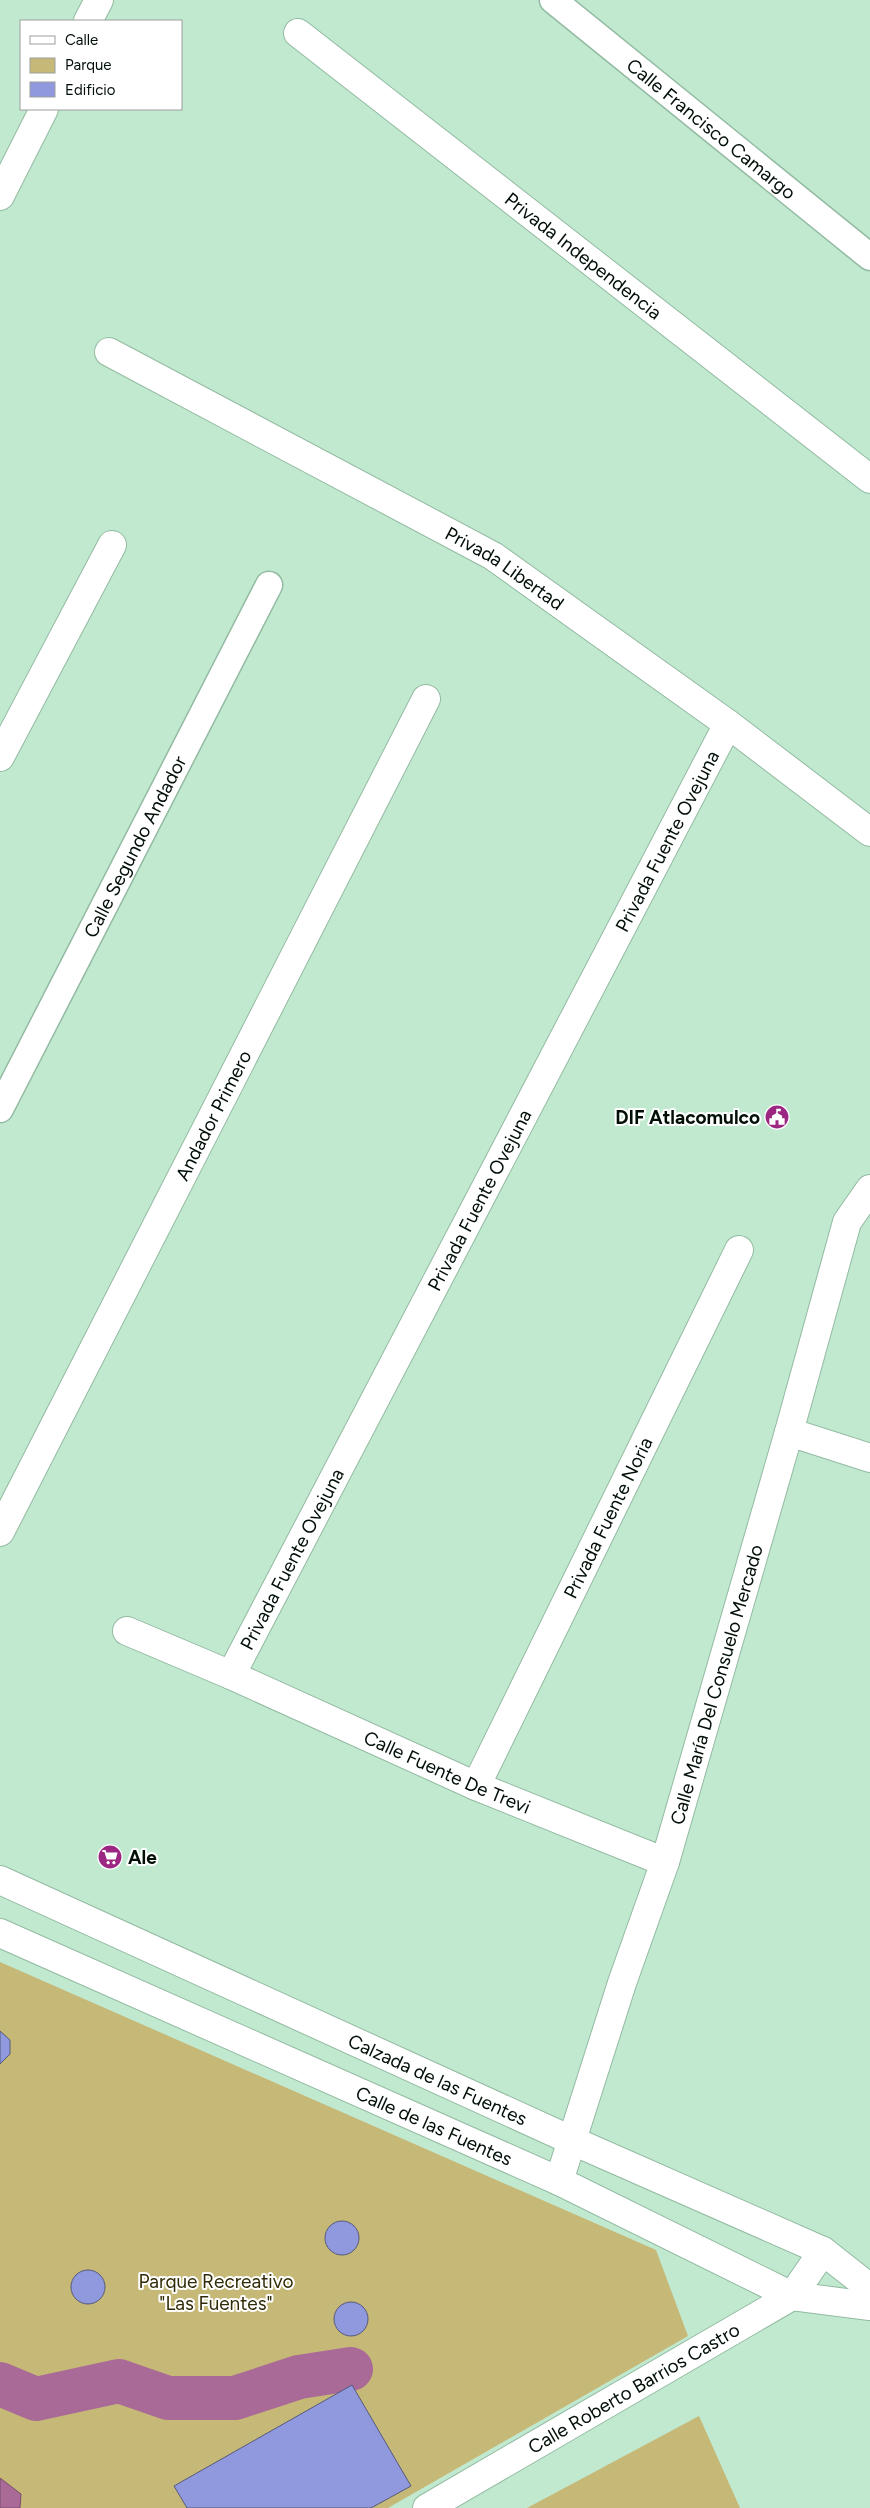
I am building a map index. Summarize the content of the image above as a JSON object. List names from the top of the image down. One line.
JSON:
{"streets":{"street":["Calle Francisco Camargo","Privada Independencia","Privada Libertad","Privada Fuente Ovejuna","Calle Segundo Andador","Andador Primero","Privada Fuente Noria","Calle María Del Consuelo Mercado","Calle Fuente De Trevi","Calzada de las Fuentes","Calle de las Fuentes","Calle Roberto Barrios Castro"]},"crossings":[["Privada Libertad","Privada Fuente Ovejuna"],["Privada Fuente Ovejuna","Calle Fuente De Trevi"],["Privada Fuente Noria","Calle Fuente De Trevi"],["Calle María Del Consuelo Mercado","Calle Fuente De Trevi"],["Calle María Del Consuelo Mercado","Calzada de las Fuentes"],["Calle María Del Consuelo Mercado","Calle de las Fuentes"],["Calzada de las Fuentes","Calle Roberto Barrios Castro"],["Calle de las Fuentes","Calle Roberto Barrios Castro"]],"parks":["Parque Recreativo \"Las Fuentes\""],"places":{"public building":["DIF Atlacomulco"],"supermarket":["Ale"]},"legend":["Calle","Parque","Edificio"]}
